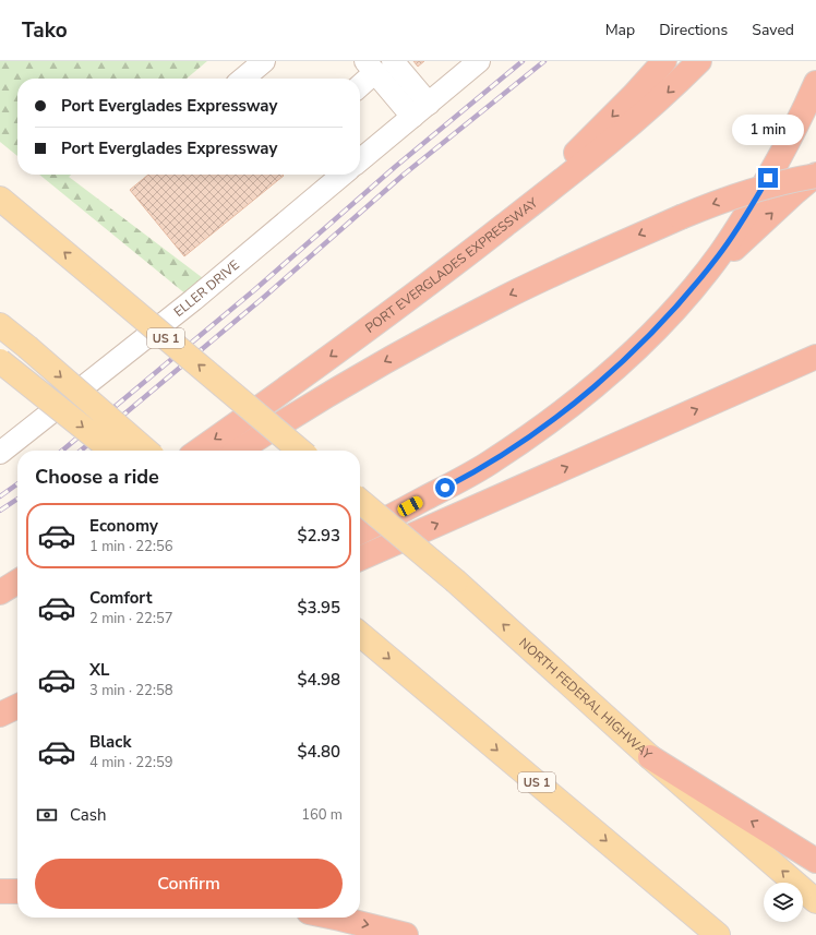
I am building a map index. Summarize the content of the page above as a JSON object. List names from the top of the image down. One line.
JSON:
{"streets":{"highway":["PORT EVERGLADES EXPRESSWAY"],"main road":["US 1","NORTH FEDERAL HIGHWAY"],"street":["ELLER DRIVE"]},"page":{"header":"Tako","nav":["Map","Directions","Saved"],"banner":["Port Everglades Expressway","Port Everglades Expressway"],"bubble":"1 min","heading":"Choose a ride","list":[{"name":"Economy","note":"1 min · 22:56","value":"$2.93"},{"name":"Comfort","note":"2 min · 22:57","value":"$3.95"},{"name":"XL","note":"3 min · 22:58","value":"$4.98"},{"name":"Black","note":"4 min · 22:59","value":"$4.80"}],"pay":["Cash","160 m"],"buttons":"Confirm"}}
